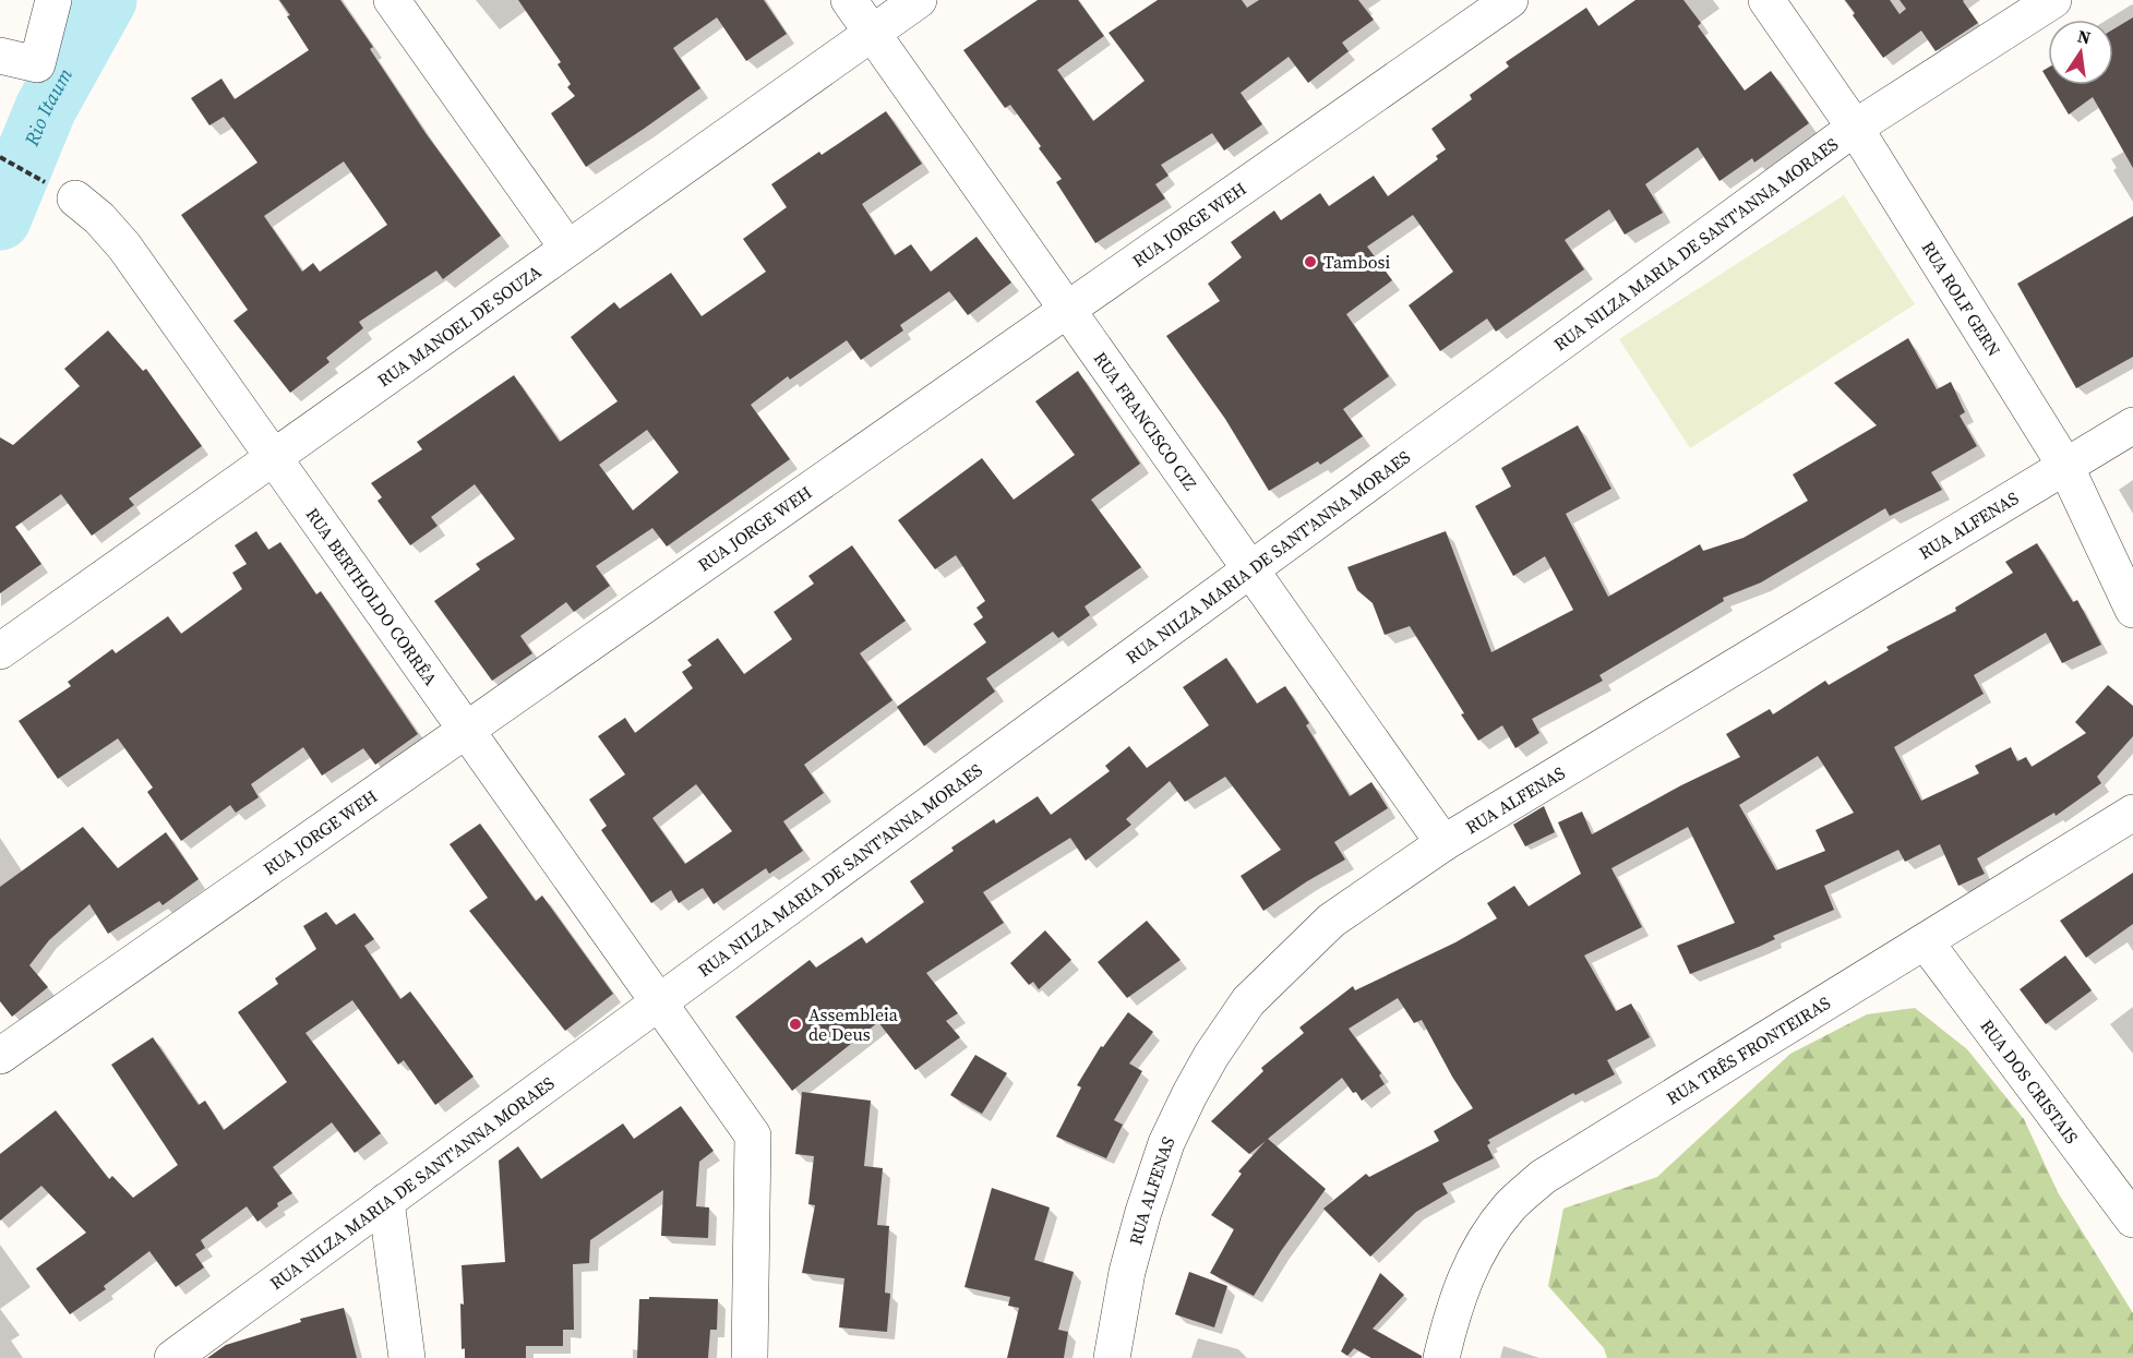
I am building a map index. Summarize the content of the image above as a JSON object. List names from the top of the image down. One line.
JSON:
{"streets":{"street":["RUA JORGE WEH","RUA NILZA MARIA DE SANT'ANNA MORAES","RUA ROLF GERN","RUA MANOEL DE SOUZA","RUA FRANCISCO CIZ","RUA ALFENAS","RUA BERTHOLDO CORRÊA","RUA TRÊS FRONTEIRAS","RUA DOS CRISTAIS"]},"crossings":[["RUA JORGE WEH","RUA FRANCISCO CIZ"],["RUA JORGE WEH","RUA BERTHOLDO CORRÊA"],["RUA NILZA MARIA DE SANT'ANNA MORAES","RUA ROLF GERN"],["RUA NILZA MARIA DE SANT'ANNA MORAES","RUA FRANCISCO CIZ"],["RUA NILZA MARIA DE SANT'ANNA MORAES","RUA BERTHOLDO CORRÊA"],["RUA ROLF GERN","RUA ALFENAS"],["RUA MANOEL DE SOUZA","RUA FRANCISCO CIZ"],["RUA MANOEL DE SOUZA","RUA BERTHOLDO CORRÊA"],["RUA FRANCISCO CIZ","RUA ALFENAS"],["RUA TRÊS FRONTEIRAS","RUA DOS CRISTAIS"]],"water":["Rio Itaum"],"places":["Tambosi","Assembleia de Deus"],"north":"top"}
